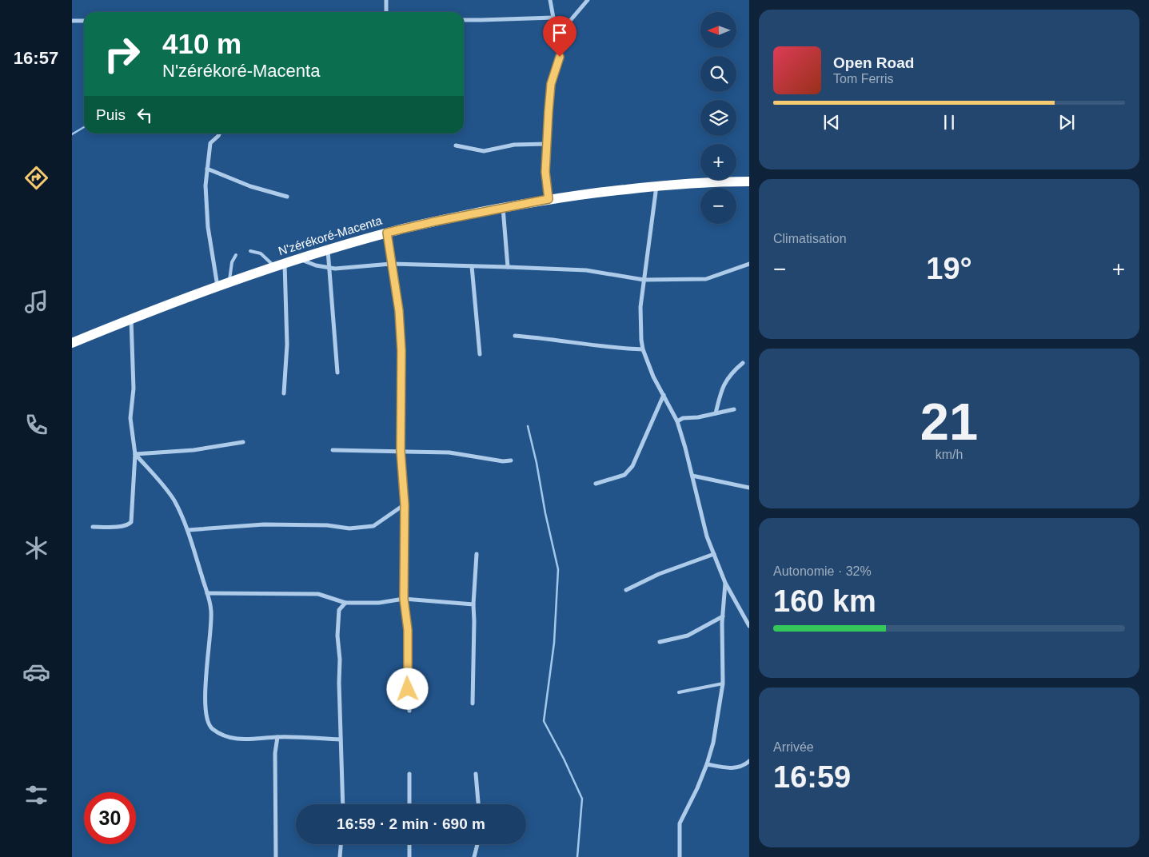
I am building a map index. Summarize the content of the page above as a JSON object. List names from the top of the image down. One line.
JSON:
{"streets":{"highway":["N'zérékoré-Macenta"]},"north":"left","page":{"tabs":"16:57","map_buttons":["+","−"],"turn":["410 m","N'zérékoré-Macenta"],"song":["Open Road","Tom Ferris"],"then":"Puis","tile":["Climatisation",["21","km/h"],["Autonomie · 32%","160 km"],["Arrivée","16:59"]],"heat":["−","19°","+"],"limit":"30","trip":"16:59 · 2 min · 690 m"}}
